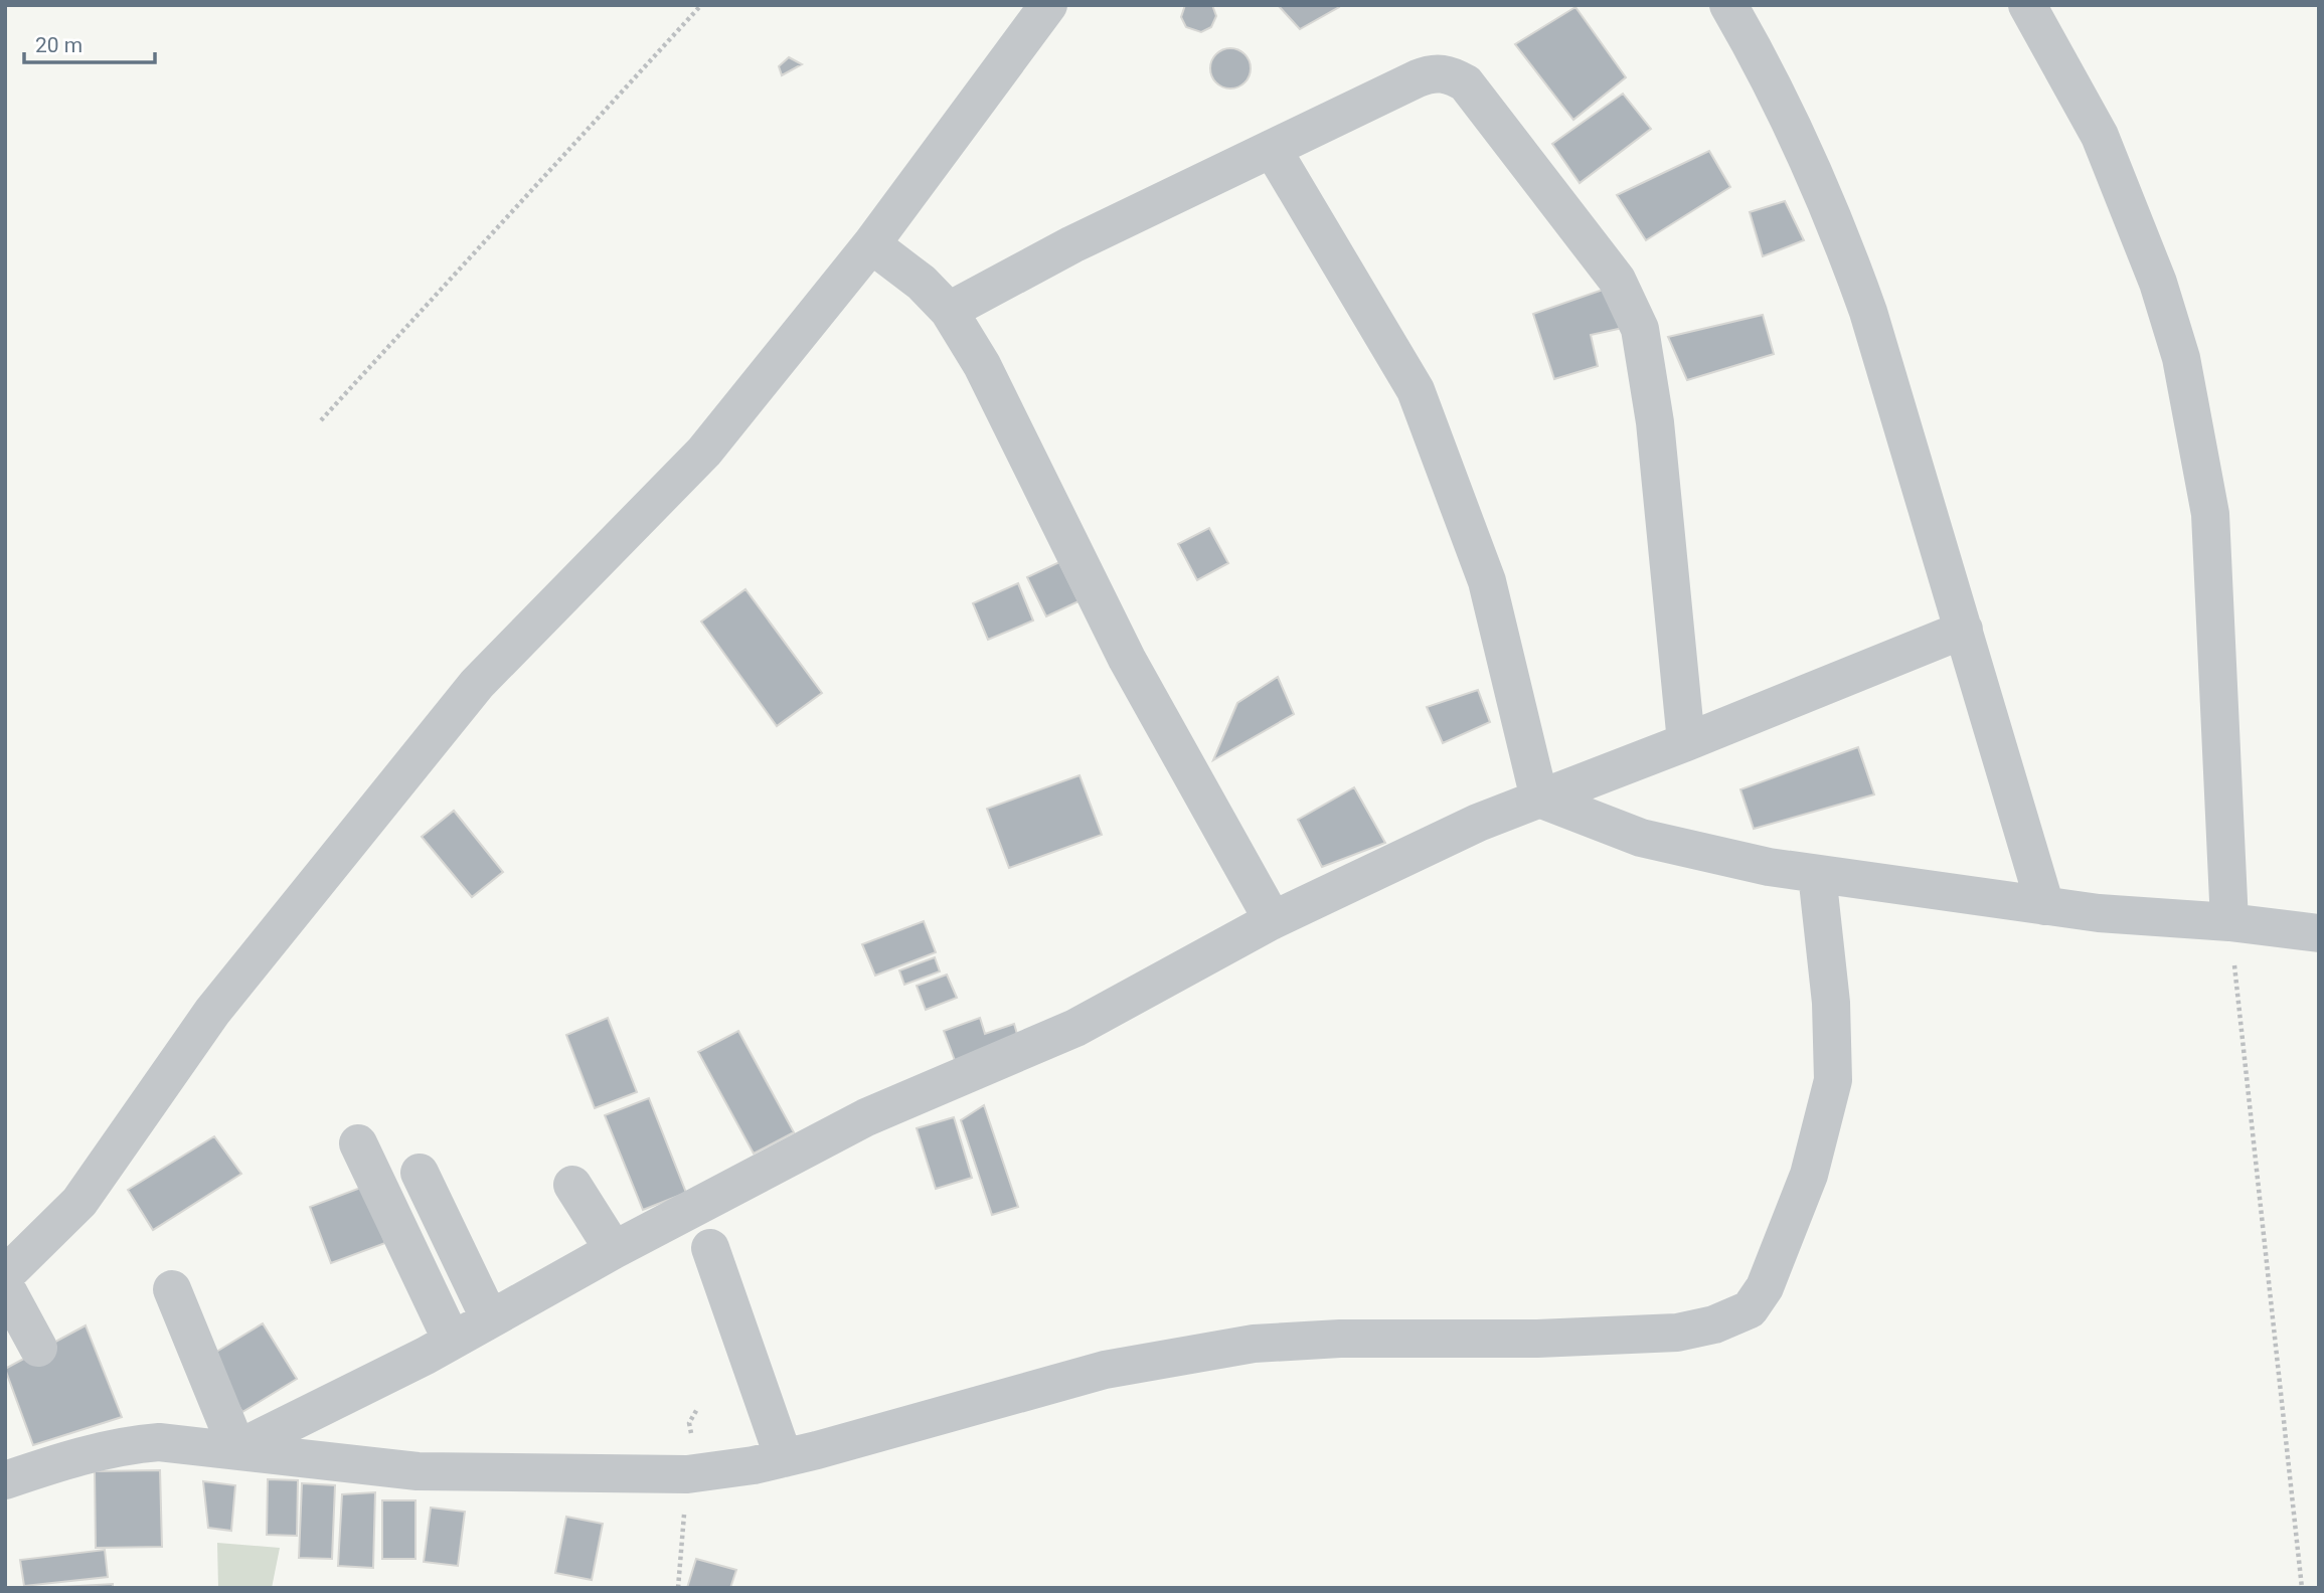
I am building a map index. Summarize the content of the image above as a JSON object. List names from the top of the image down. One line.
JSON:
{"scale_bar":"20 m"}
